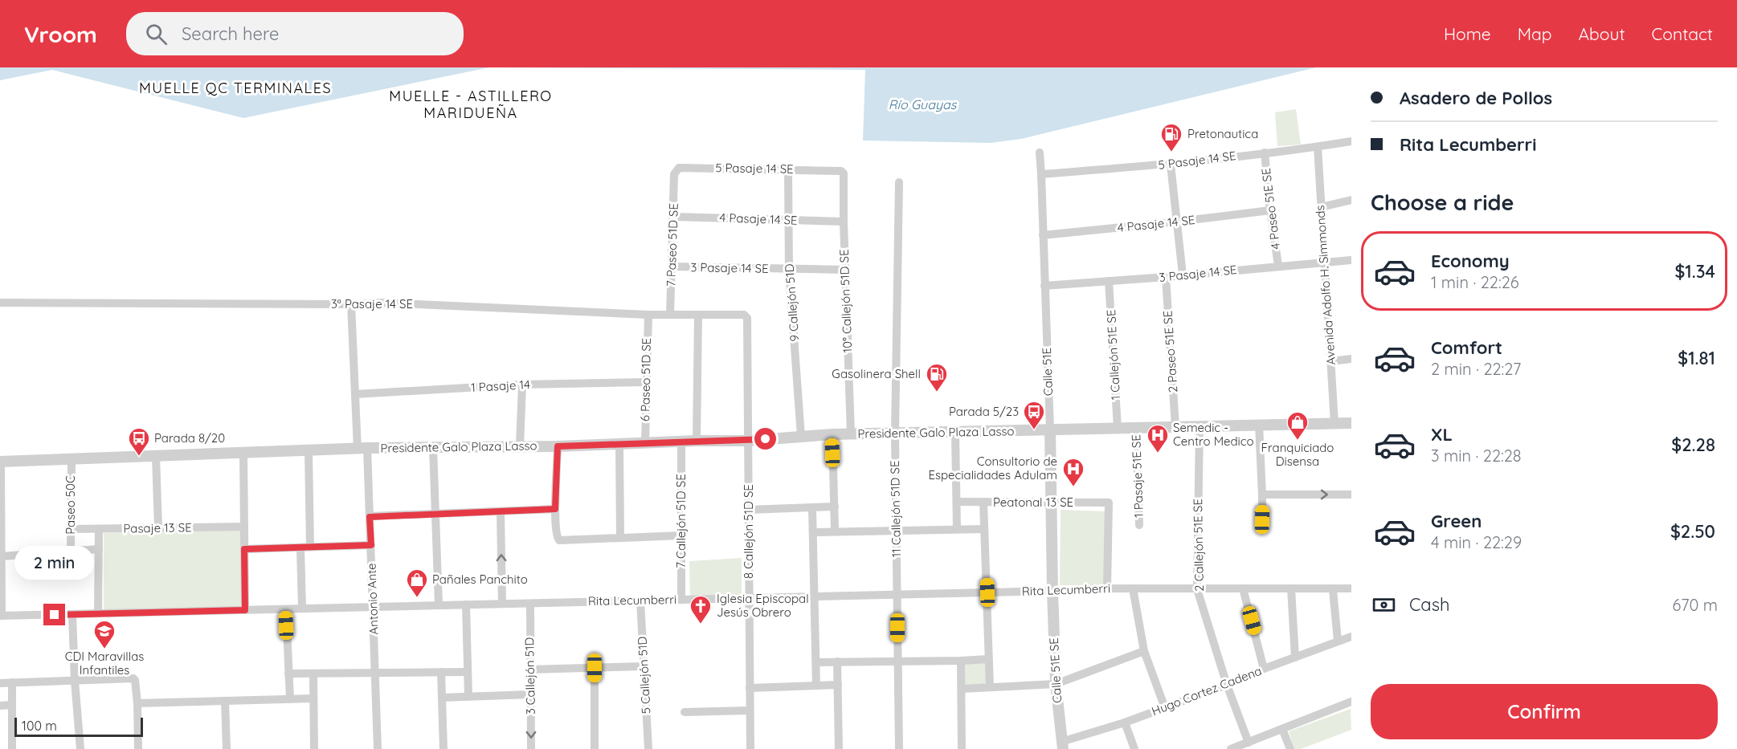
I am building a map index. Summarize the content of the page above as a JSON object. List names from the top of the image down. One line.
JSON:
{"streets":{"street":["5 Pasaje 14 SE","4 Paseo 51E SE","4 Pasaje 14 SE","7 Paseo 51D SE","3 Pasaje 14 SE","Avenida Adolfo H. Simmonds","10° Callejón 51D SE","9 Callejón 51D","3° Pasaje 14 SE","2 Paseo 51E SE","1 Callejón 51E SE","Calle 51E","6 Paseo 51D SE","1 Pasaje 14","Presidente Galo Plaza Lasso","1 Pasaje 51E SE","Peatonal 13 SE","Paseo 50C","11 Callejón 51D SE","7 Callejón 51D SE","Pasaje 13 SE","8 Callejón 51D SE","2 Callejón 51E SE","Rita Lecumberri","Antonio Ante","Calle 51E SE","5 Callejón 51D","3 Callejón 51D","Hugo Cortez Cadena"]},"crossings":[["5 Pasaje 14 SE","4 Paseo 51E SE"],["5 Pasaje 14 SE","7 Paseo 51D SE"],["5 Pasaje 14 SE","Avenida Adolfo H. Simmonds"],["5 Pasaje 14 SE","10° Callejón 51D SE"],["5 Pasaje 14 SE","9 Callejón 51D"],["5 Pasaje 14 SE","Calle 51E"],["4 Paseo 51E SE","4 Pasaje 14 SE"],["4 Paseo 51E SE","3 Pasaje 14 SE"],["4 Pasaje 14 SE","7 Paseo 51D SE"],["4 Pasaje 14 SE","10° Callejón 51D SE"],["4 Pasaje 14 SE","9 Callejón 51D"],["4 Pasaje 14 SE","Calle 51E"],["7 Paseo 51D SE","3 Pasaje 14 SE"],["7 Paseo 51D SE","3° Pasaje 14 SE"],["3 Pasaje 14 SE","Avenida Adolfo H. Simmonds"],["3 Pasaje 14 SE","10° Callejón 51D SE"],["3 Pasaje 14 SE","9 Callejón 51D"],["3 Pasaje 14 SE","2 Paseo 51E SE"],["3 Pasaje 14 SE","1 Callejón 51E SE"],["3 Pasaje 14 SE","Calle 51E"],["Avenida Adolfo H. Simmonds","Presidente Galo Plaza Lasso"],["10° Callejón 51D SE","Presidente Galo Plaza Lasso"],["9 Callejón 51D","Presidente Galo Plaza Lasso"],["3° Pasaje 14 SE","6 Paseo 51D SE"],["3° Pasaje 14 SE","8 Callejón 51D SE"],["3° Pasaje 14 SE","Antonio Ante"],["2 Paseo 51E SE","Presidente Galo Plaza Lasso"],["1 Callejón 51E SE","Presidente Galo Plaza Lasso"],["Calle 51E","Presidente Galo Plaza Lasso"],["Calle 51E","Peatonal 13 SE"],["Calle 51E","Rita Lecumberri"],["Calle 51E","Calle 51E SE"],["6 Paseo 51D SE","1 Pasaje 14"],["6 Paseo 51D SE","Presidente Galo Plaza Lasso"],["1 Pasaje 14","Antonio Ante"],["Presidente Galo Plaza Lasso","1 Pasaje 51E SE"],["Presidente Galo Plaza Lasso","Paseo 50C"],["Presidente Galo Plaza Lasso","11 Callejón 51D SE"],["Presidente Galo Plaza Lasso","7 Callejón 51D SE"],["Presidente Galo Plaza Lasso","8 Callejón 51D SE"],["Presidente Galo Plaza Lasso","2 Callejón 51E SE"],["Presidente Galo Plaza Lasso","Antonio Ante"],["Peatonal 13 SE","Rita Lecumberri"],["Paseo 50C","Pasaje 13 SE"],["11 Callejón 51D SE","Rita Lecumberri"],["7 Callejón 51D SE","Rita Lecumberri"],["8 Callejón 51D SE","Rita Lecumberri"],["2 Callejón 51E SE","Rita Lecumberri"],["2 Callejón 51E SE","Hugo Cortez Cadena"],["Rita Lecumberri","Antonio Ante"],["Rita Lecumberri","Calle 51E SE"],["Rita Lecumberri","5 Callejón 51D"],["Rita Lecumberri","3 Callejón 51D"],["Calle 51E SE","Hugo Cortez Cadena"]],"districts":["MUELLE QC TERMINALES","MUELLE - ASTILLERO MARIDUEÑA"],"water":["Río Guayas"],"places":{"fuel station":["Pretonautica","Gasolinera Shell"],"bus stop":["Parada 5/23","Parada 8/20"],"shop":["Franquiciado Disensa","Pañales Panchito"],"hospital":["Semedic - Centro Medico","Consultorio de Especialidades Adulam"],"church":["Iglesia Episcopal Jesús Obrero"],"school or university":["CDI Maravillas Infantiles"]},"scale_bar":"100 m","page":{"header":"Vroom","search":"Search here","nav":["Home","Map","About","Contact"],"banner":["Asadero de Pollos","Rita Lecumberri"],"heading":"Choose a ride","list":[{"name":"Economy","note":"1 min · 22:26","value":"$1.34"},{"name":"Comfort","note":"2 min · 22:27","value":"$1.81"},{"name":"XL","note":"3 min · 22:28","value":"$2.28"},{"name":"Green","note":"4 min · 22:29","value":"$2.50"}],"bubble":"2 min","pay":["Cash","670 m"],"buttons":"Confirm","scale":"100 m"}}
